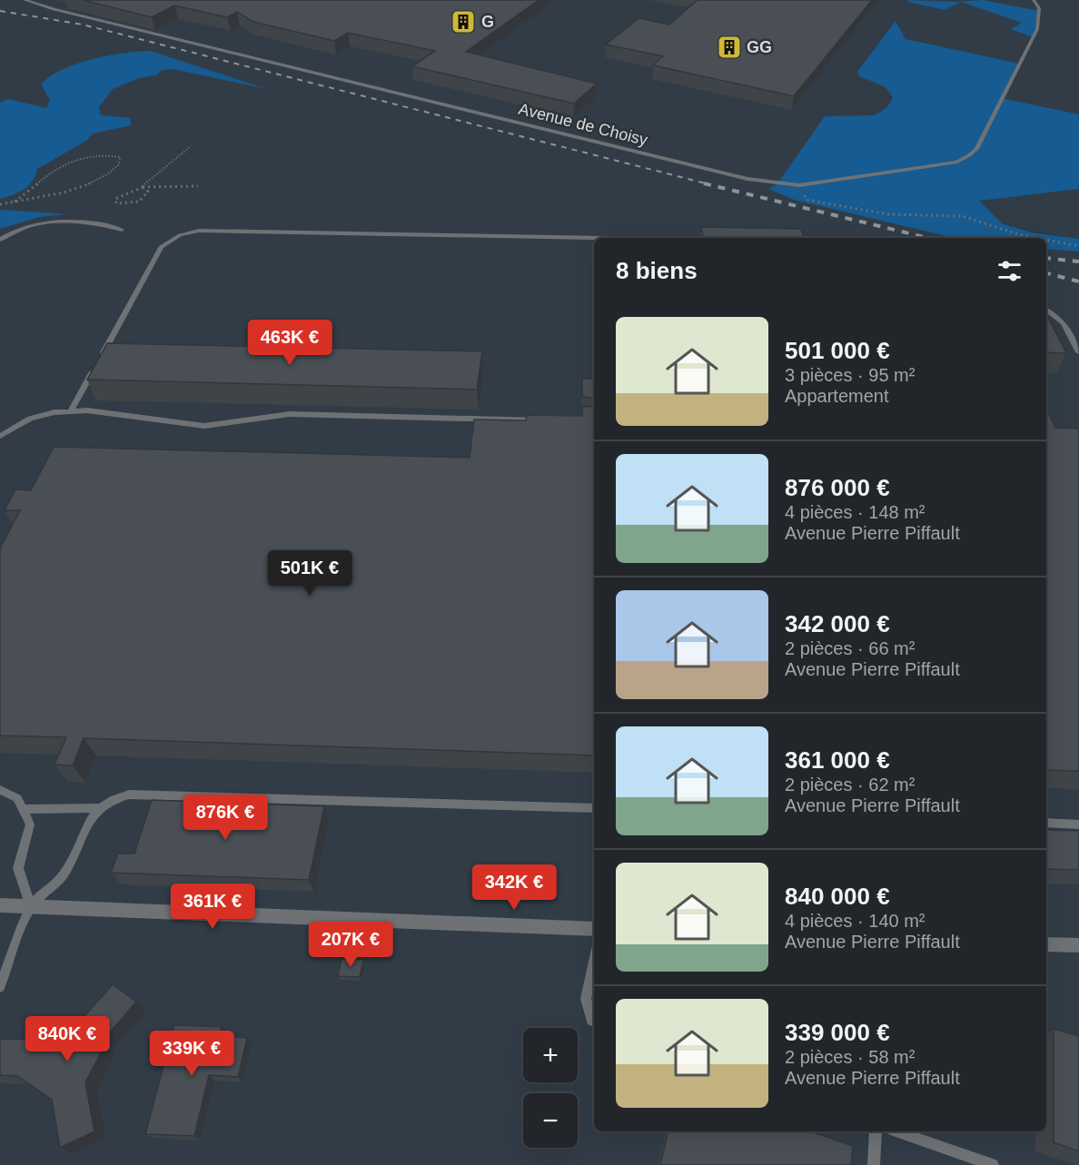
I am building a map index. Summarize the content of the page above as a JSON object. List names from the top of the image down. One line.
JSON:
{"streets":{"lane":["Avenue de Choisy"]},"places":{"building":["G","GG"]},"page":{"heading":"8 biens","list":[{"name":"501 000 €","note":"3 pièces · 95 m² · Appartement"},{"name":"876 000 €","note":"4 pièces · 148 m² · Avenue Pierre Piffault"},{"name":"342 000 €","note":"2 pièces · 66 m² · Avenue Pierre Piffault"},{"name":"361 000 €","note":"2 pièces · 62 m² · Avenue Pierre Piffault"},{"name":"840 000 €","note":"4 pièces · 140 m² · Avenue Pierre Piffault"},{"name":"339 000 €","note":"2 pièces · 58 m² · Avenue Pierre Piffault"}],"price":["463K €","501K €","876K €","342K €","361K €","207K €","840K €","339K €"],"map_buttons":["+","−"]}}
